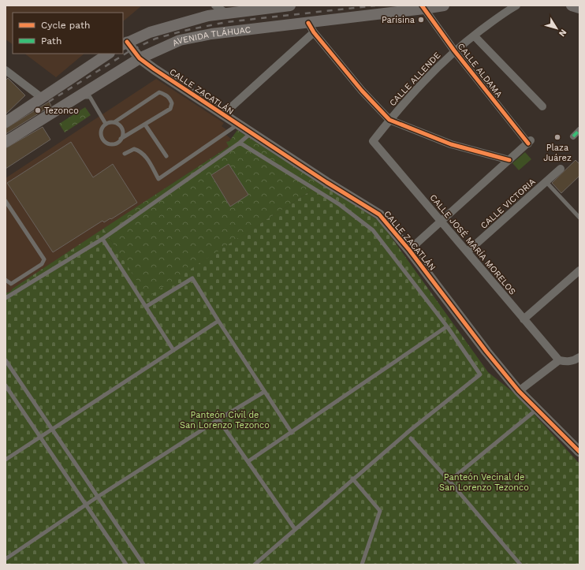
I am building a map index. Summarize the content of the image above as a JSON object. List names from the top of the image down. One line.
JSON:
{"streets":{"main road":["AVENIDA TLÁHUAC"],"street":["CALLE ALDAMA","CALLE ALLENDE","CALLE ZACATLÁN","CALLE VICTORIA","CALLE JOSÉ MARÍA MORELOS"]},"crossings":[["AVENIDA TLÁHUAC","CALLE ALDAMA"],["AVENIDA TLÁHUAC","CALLE ZACATLÁN"],["CALLE ALDAMA","CALLE ALLENDE"],["CALLE ALLENDE","CALLE JOSÉ MARÍA MORELOS"],["CALLE VICTORIA","CALLE JOSÉ MARÍA MORELOS"]],"parks":["Panteón Civil de San Lorenzo Tezonco","Panteón Vecinal de San Lorenzo Tezonco"],"places":["Parisina","Tezonco","Plaza Juárez"],"legend":["Cycle path","Path"],"north":"bottom right"}
